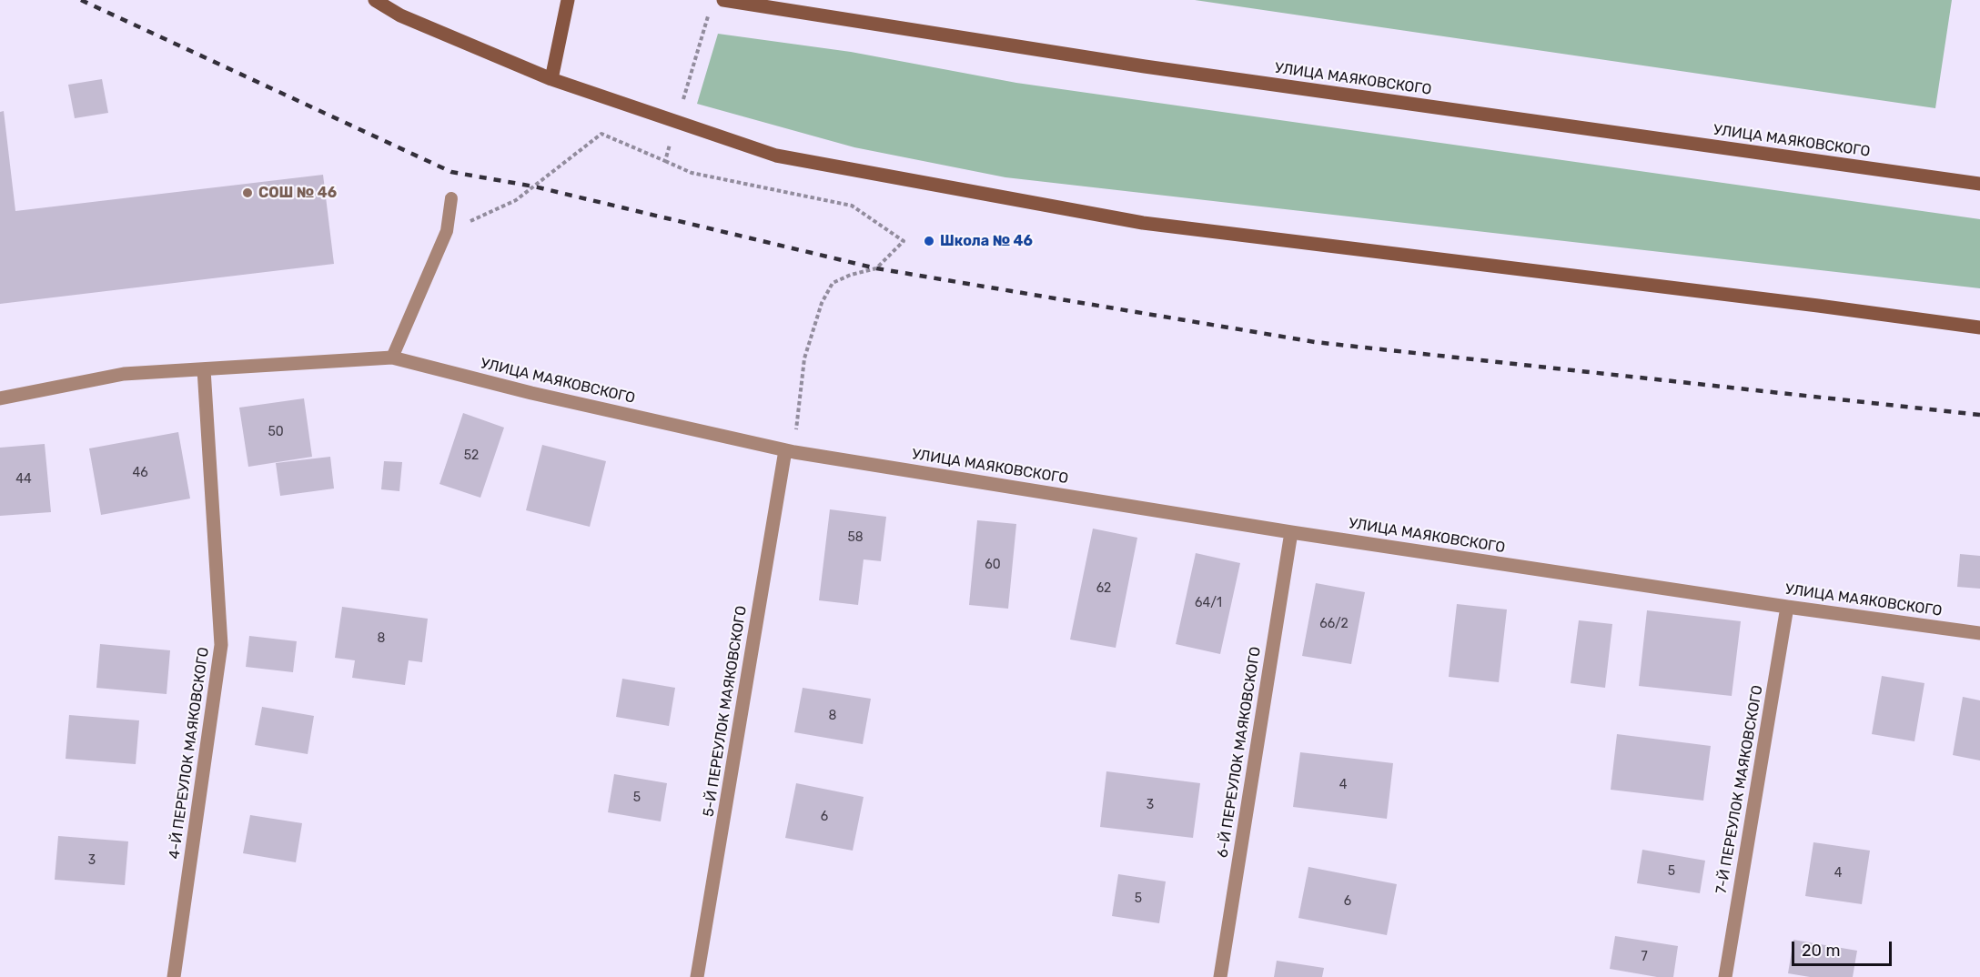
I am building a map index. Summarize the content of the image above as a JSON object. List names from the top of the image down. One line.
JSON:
{"streets":{"main road":["УЛИЦА МАЯКОВСКОГО"],"street":["5-Й ПЕРЕУЛОК МАЯКОВСКОГО","6-Й ПЕРЕУЛОК МАЯКОВСКОГО","4-Й ПЕРЕУЛОК МАЯКОВСКОГО","7-Й ПЕРЕУЛОК МАЯКОВСКОГО"]},"crossings":[["УЛИЦА МАЯКОВСКОГО","5-Й ПЕРЕУЛОК МАЯКОВСКОГО"],["УЛИЦА МАЯКОВСКОГО","6-Й ПЕРЕУЛОК МАЯКОВСКОГО"],["УЛИЦА МАЯКОВСКОГО","4-Й ПЕРЕУЛОК МАЯКОВСКОГО"],["УЛИЦА МАЯКОВСКОГО","7-Й ПЕРЕУЛОК МАЯКОВСКОГО"]],"places":["СОШ № 46","Школа № 46"],"house_numbers":["50","52","46","44","58","60","62","64/1","66/2","8","8","4","5","3","6","3","5","4","5","6","7"],"scale_bar":"20 m"}
